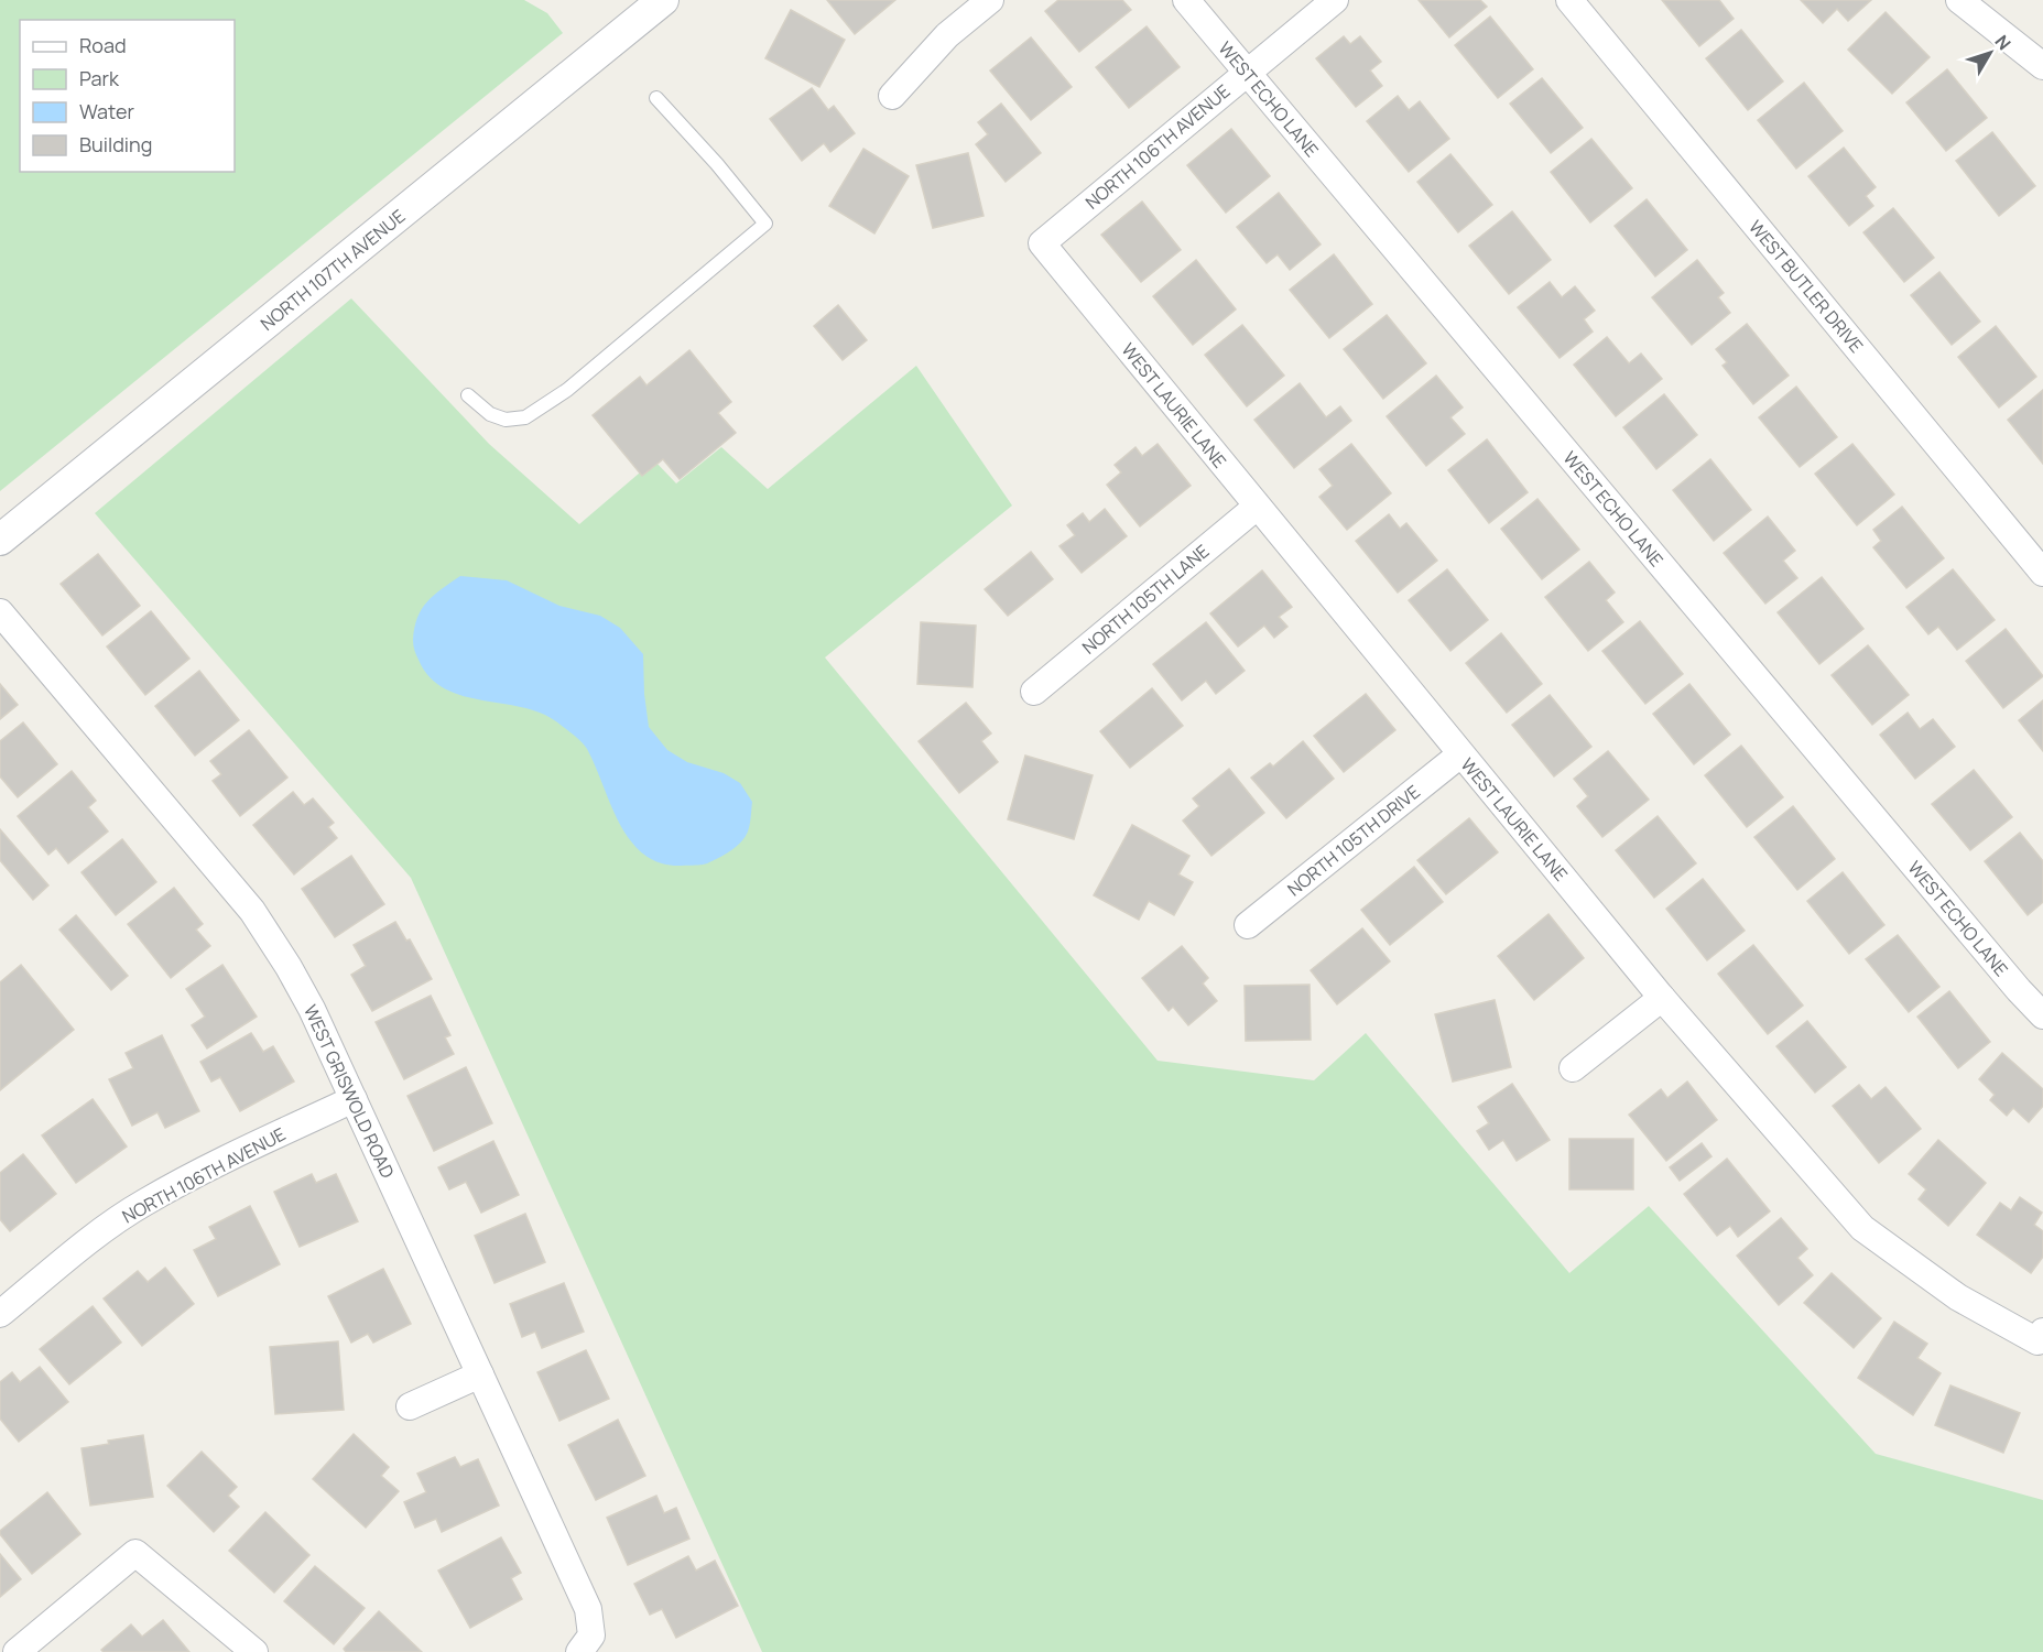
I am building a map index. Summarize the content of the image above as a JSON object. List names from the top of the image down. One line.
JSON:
{"streets":{"street":["WEST ECHO LANE","NORTH 106TH AVENUE","NORTH 107TH AVENUE","WEST BUTLER DRIVE","WEST LAURIE LANE","NORTH 105TH LANE","NORTH 105TH DRIVE","WEST GRISWOLD ROAD"]},"crossings":[["WEST ECHO LANE","NORTH 106TH AVENUE"],["NORTH 106TH AVENUE","WEST LAURIE LANE"],["NORTH 106TH AVENUE","WEST GRISWOLD ROAD"],["WEST LAURIE LANE","NORTH 105TH LANE"],["WEST LAURIE LANE","NORTH 105TH DRIVE"]],"legend":["Road","Park","Water","Building"],"north":"top right"}
